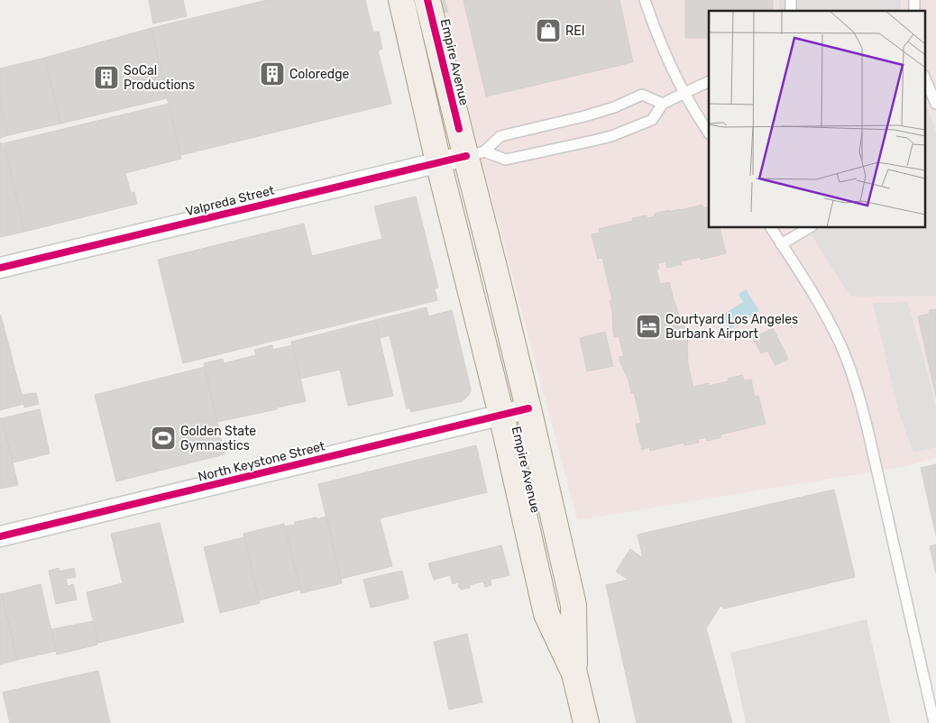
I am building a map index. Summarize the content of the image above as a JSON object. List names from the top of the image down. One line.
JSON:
{"streets":{"main road":["Empire Avenue"],"street":["Valpreda Street","North Keystone Street"]},"crossings":[["Empire Avenue","Valpreda Street"],["Empire Avenue","North Keystone Street"]],"places":{"shop":["REI"],"building":["Coloredge","SoCal Productions"],"hotel":["Courtyard Los Angeles Burbank Airport"],"sports":["Golden State Gymnastics"]}}
